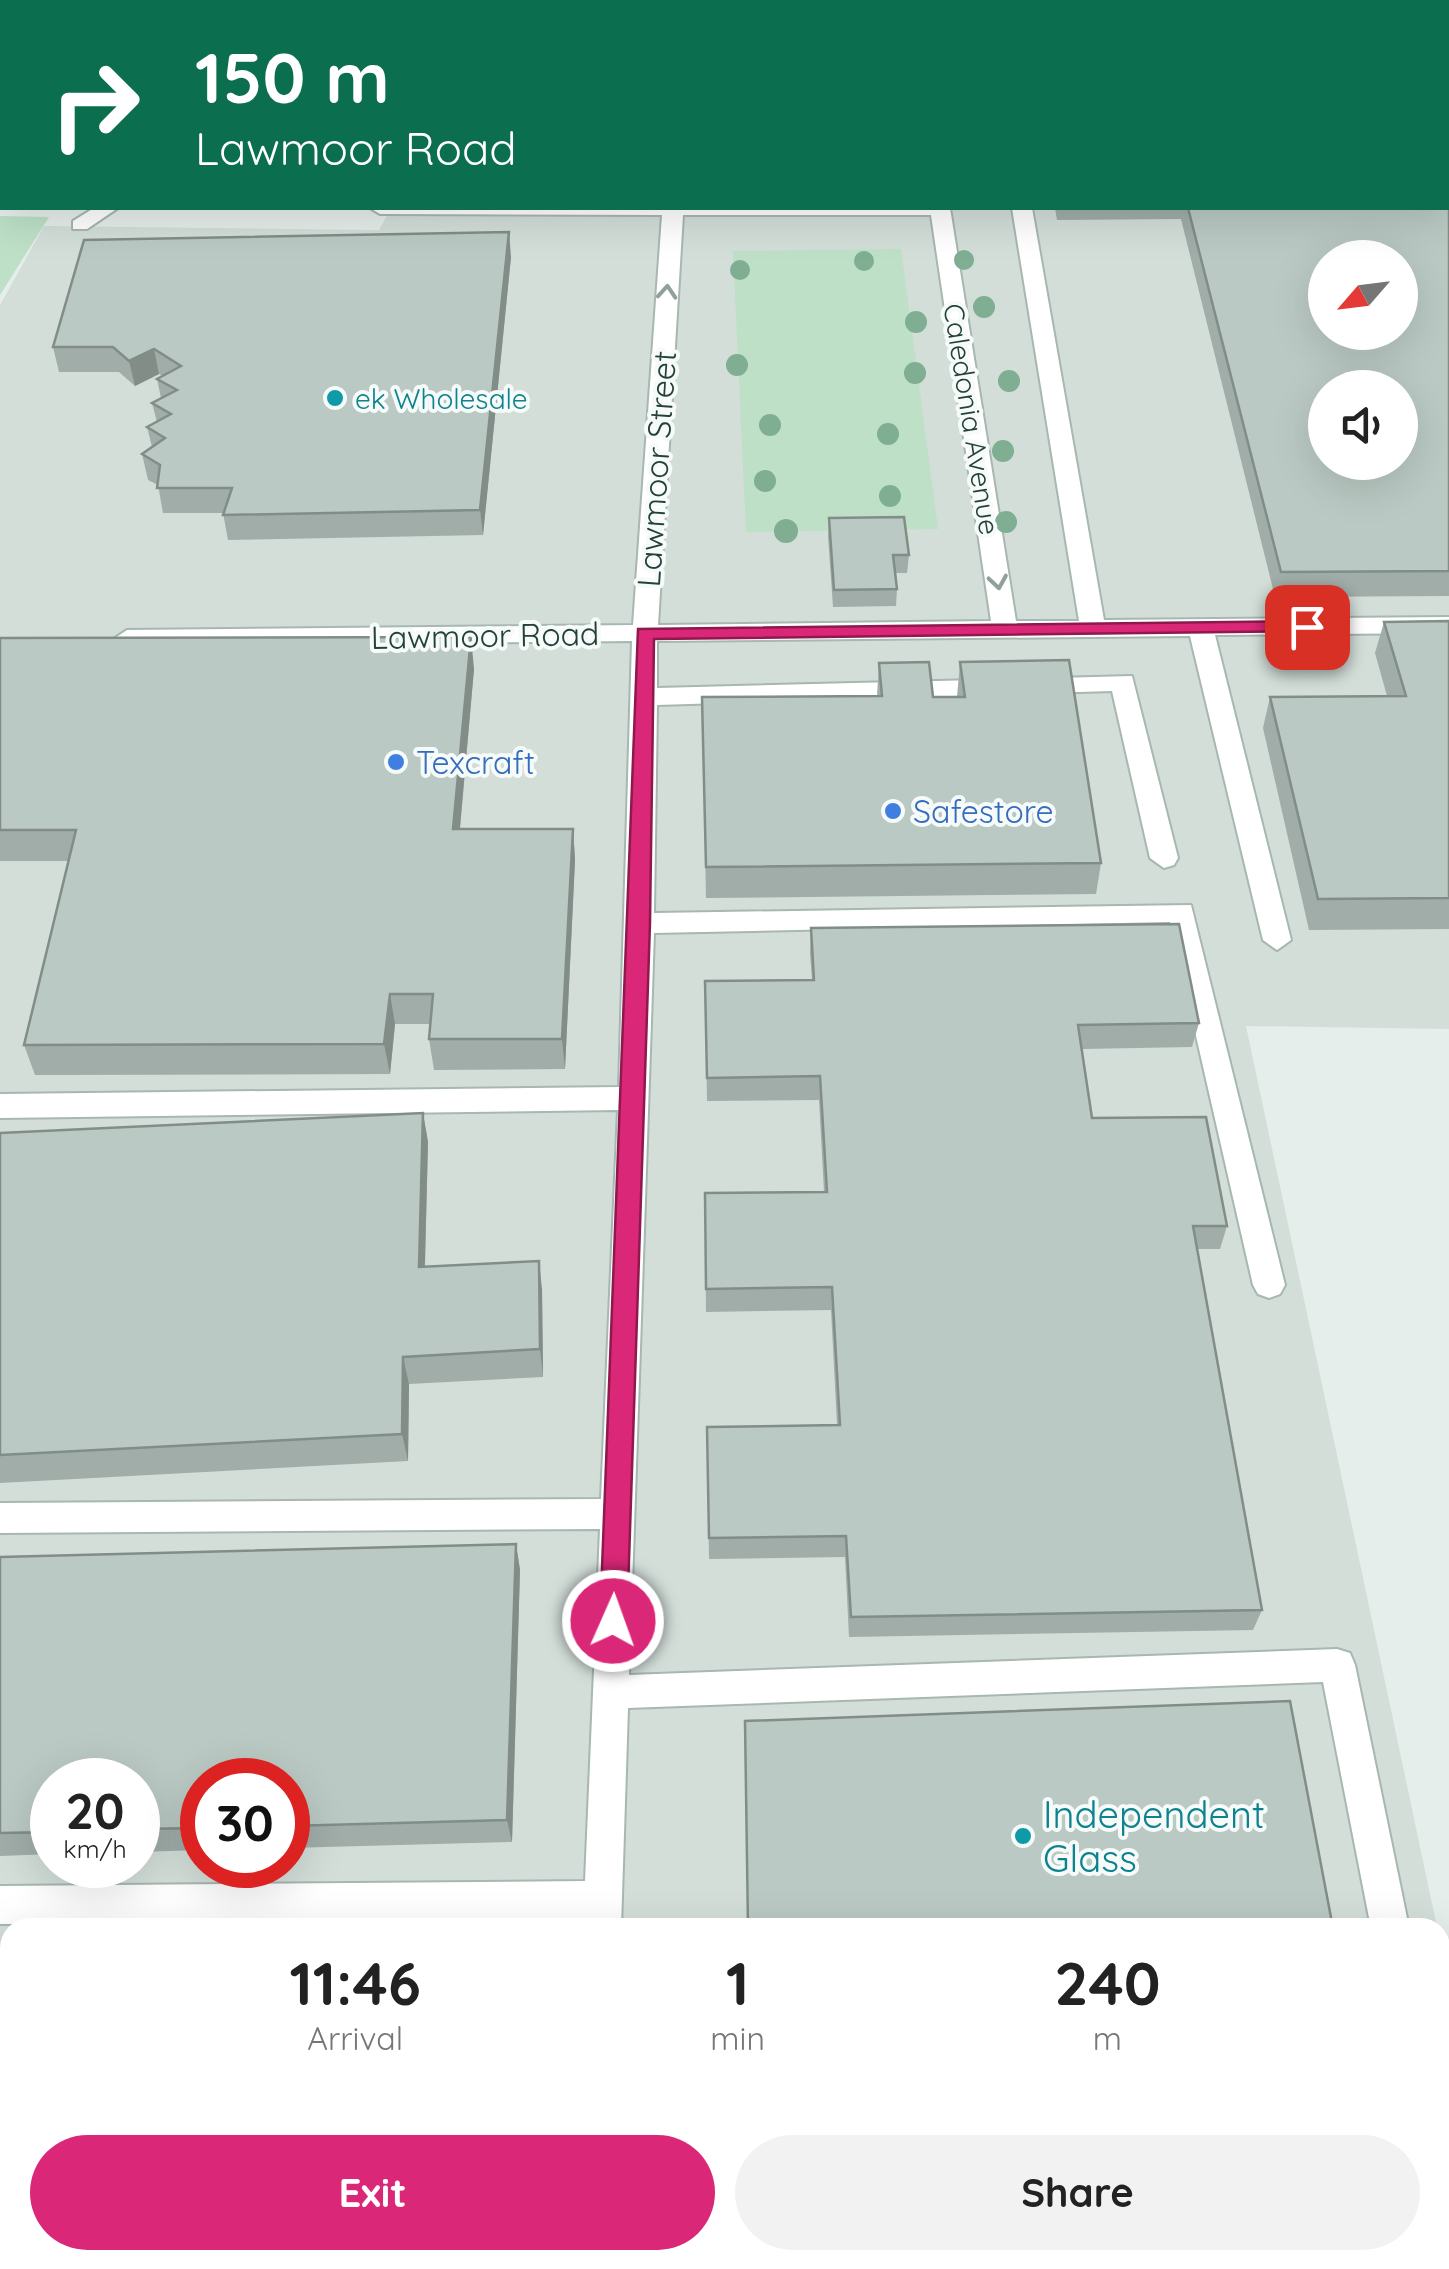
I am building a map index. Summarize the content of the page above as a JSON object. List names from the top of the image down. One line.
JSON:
{"streets":{"street":["Caledonia Avenue","Lawmoor Street","Lawmoor Road"]},"crossings":[["Caledonia Avenue","Lawmoor Road"],["Lawmoor Street","Lawmoor Road"]],"places":["ek Wholesale","Texcraft","Safestore","Independent Glass"],"north":"bottom left","page":{"turn":["150 m","Lawmoor Road"],"speed":"20 km/h","limit":"30","eta":["11:46","Arrival","1","min","240","m"],"buttons":["Exit","Share"]}}
